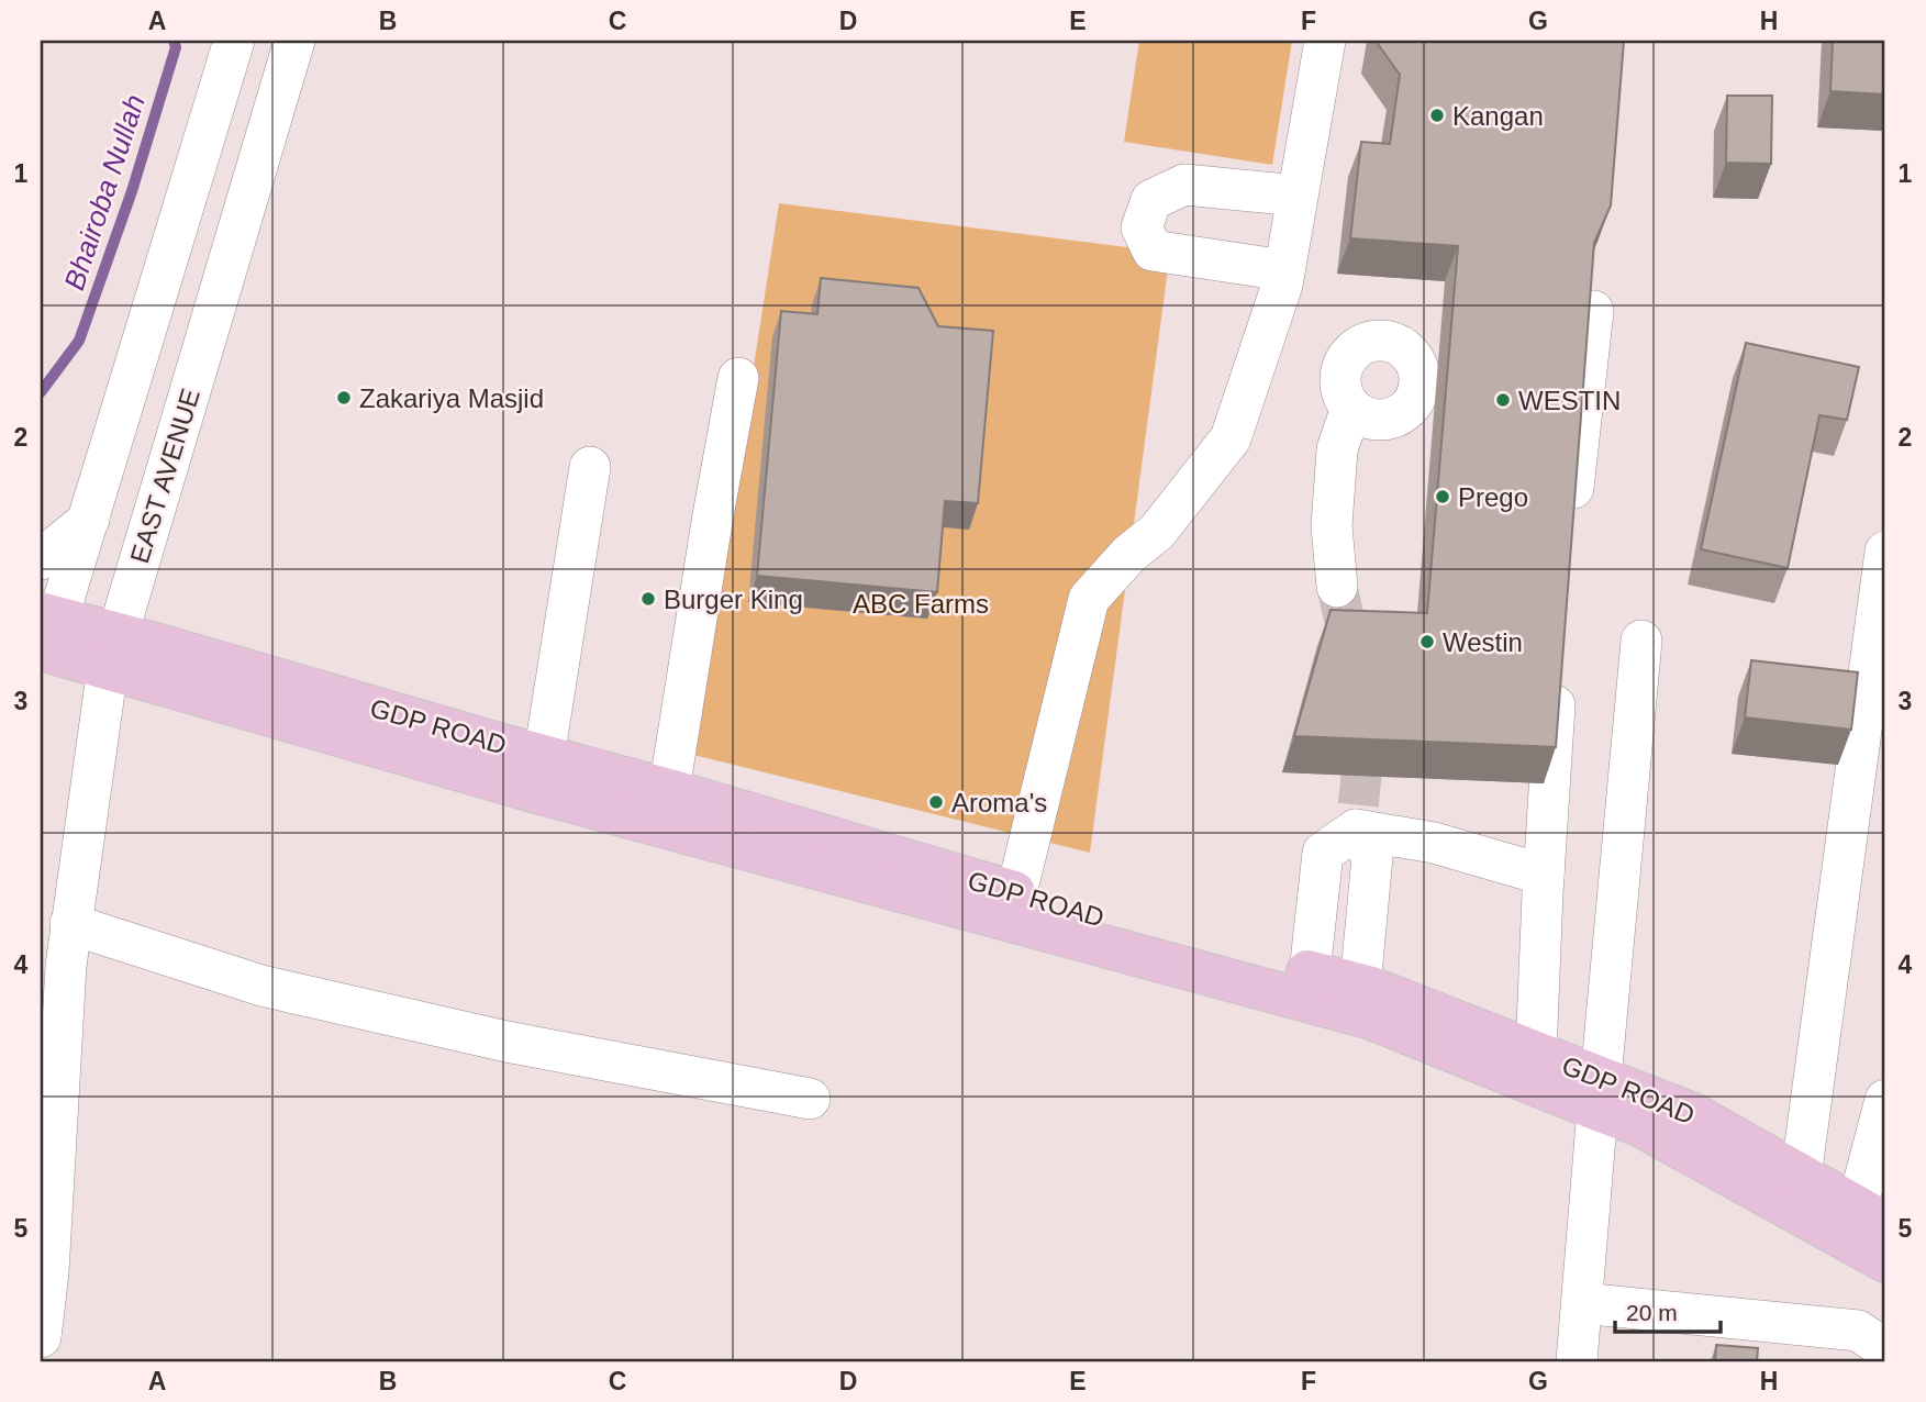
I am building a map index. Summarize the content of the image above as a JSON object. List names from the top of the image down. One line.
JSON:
{"streets":{"main road":["GDP ROAD"],"street":["EAST AVENUE"]},"crossings":[["EAST AVENUE","GDP ROAD"]],"water":["Bhairoba Nullah"],"parks":["ABC Farms"],"places":["Kangan","Zakariya Masjid","WESTIN","Prego","Burger King","Westin","Aroma's"],"scale_bar":"20 m","grid":{"columns":["A","B","C","D","E","F","G","H"],"rows":["1","2","3","4","5"]}}
